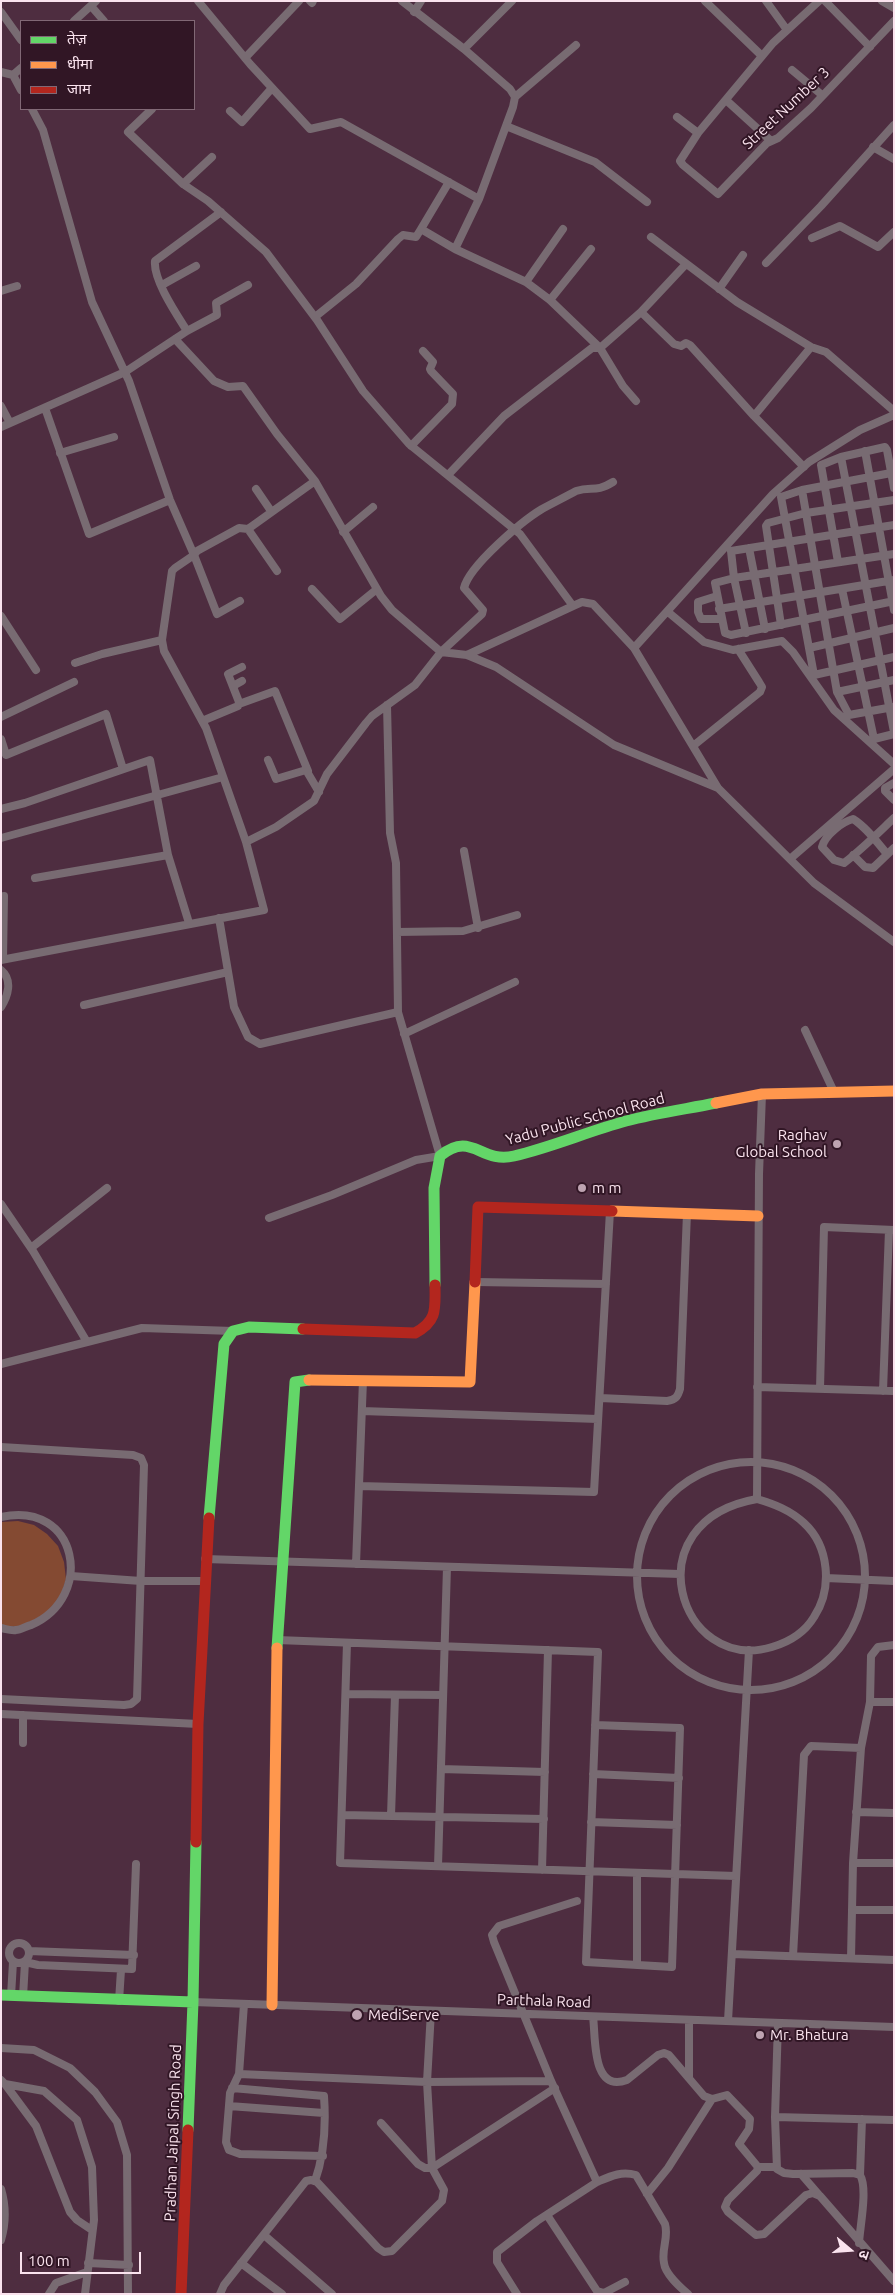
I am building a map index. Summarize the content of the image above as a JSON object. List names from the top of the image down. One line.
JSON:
{"streets":{"street":["Street Number 3","Yadu Public School Road","Parthala Road","Pradhan Jaipal Singh Road"]},"crossings":[["Parthala Road","Pradhan Jaipal Singh Road"]],"places":["Raghav Global School","m m","MediServe","Mr. Bhatura"],"legend":["तेज़","धीमा","जाम"],"scale_bar":"100 m","north":"right"}
